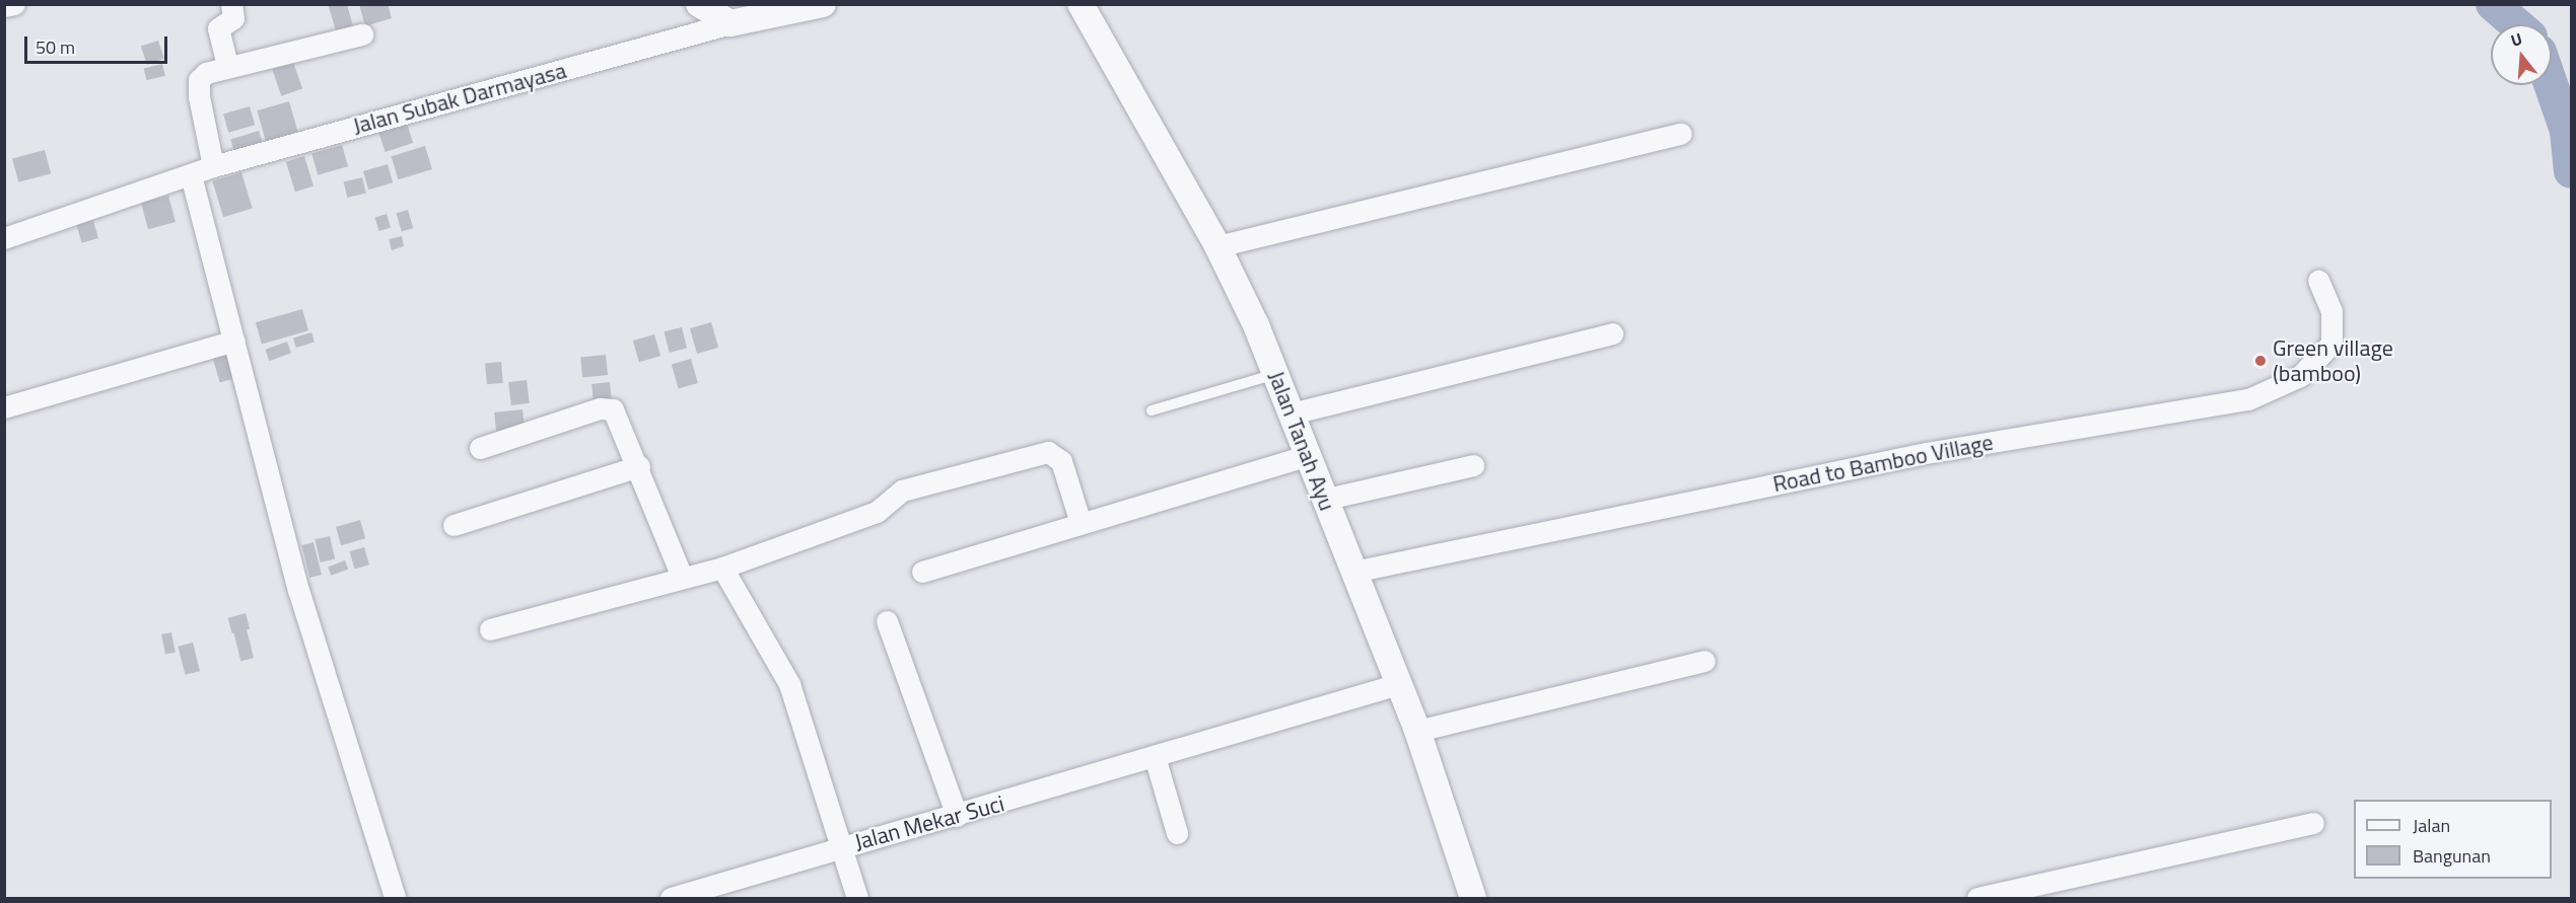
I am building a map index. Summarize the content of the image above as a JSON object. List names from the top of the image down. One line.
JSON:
{"streets":{"street":["Jalan Subak Darmayasa","Jalan Tanah Ayu","Road to Bamboo Village","Jalan Mekar Suci"]},"crossings":[["Jalan Tanah Ayu","Road to Bamboo Village"],["Jalan Tanah Ayu","Jalan Mekar Suci"]],"places":["Green village (bamboo)"],"legend":["Jalan","Bangunan"],"scale_bar":"50 m","north":"top"}
